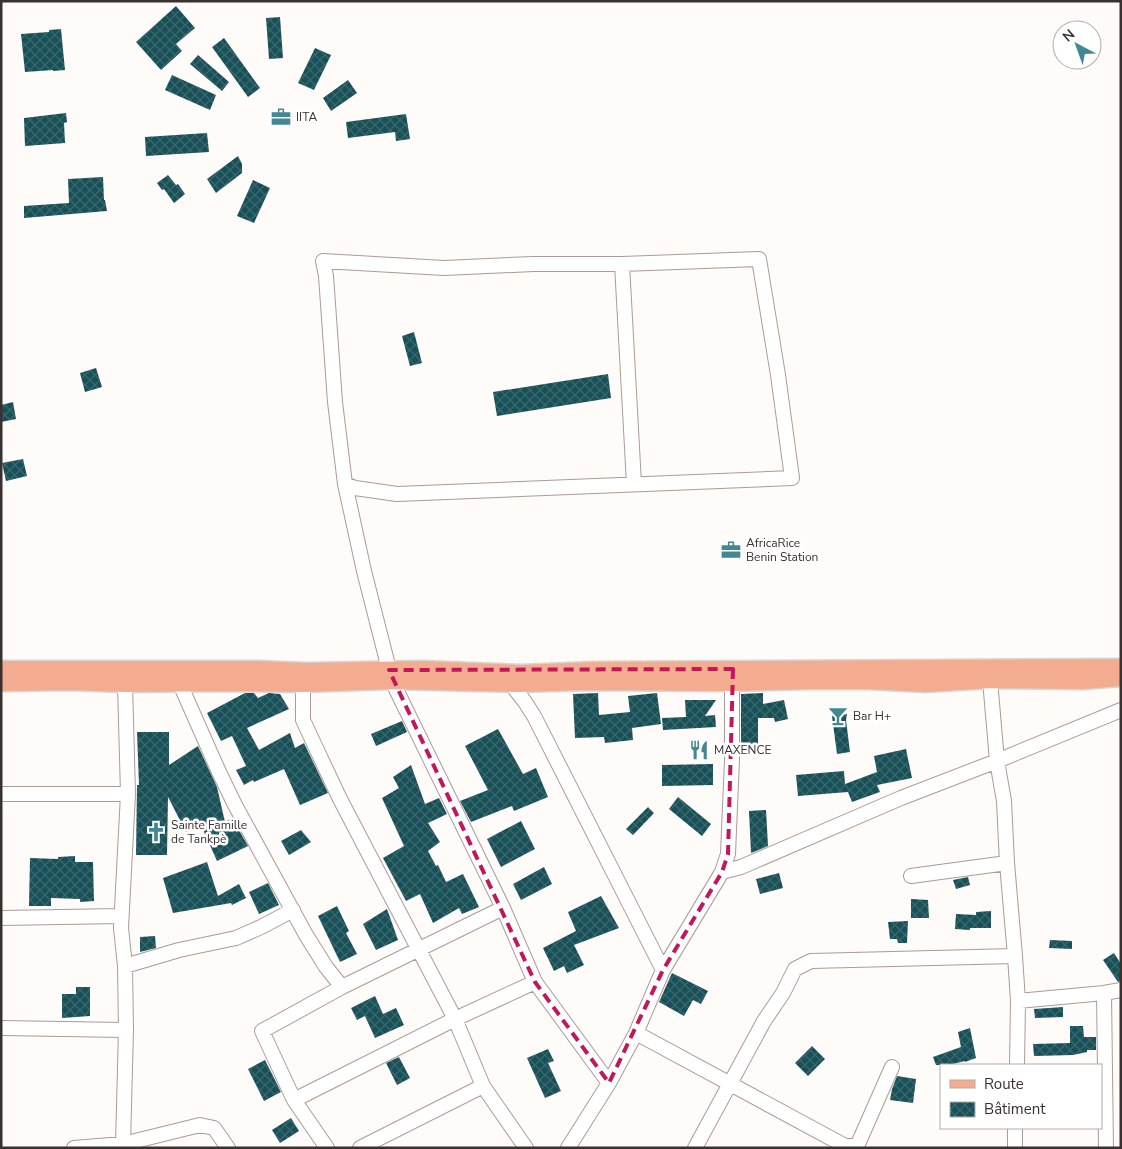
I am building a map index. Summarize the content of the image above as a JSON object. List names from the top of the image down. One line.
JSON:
{"places":{"office":["IITA","AfricaRice Benin Station"],"bar":["Bar H+"],"restaurant":["MAXENCE"],"church":["Sainte Famille de Tankpè"]},"legend":["Route","Bâtiment"],"north":"top left"}
